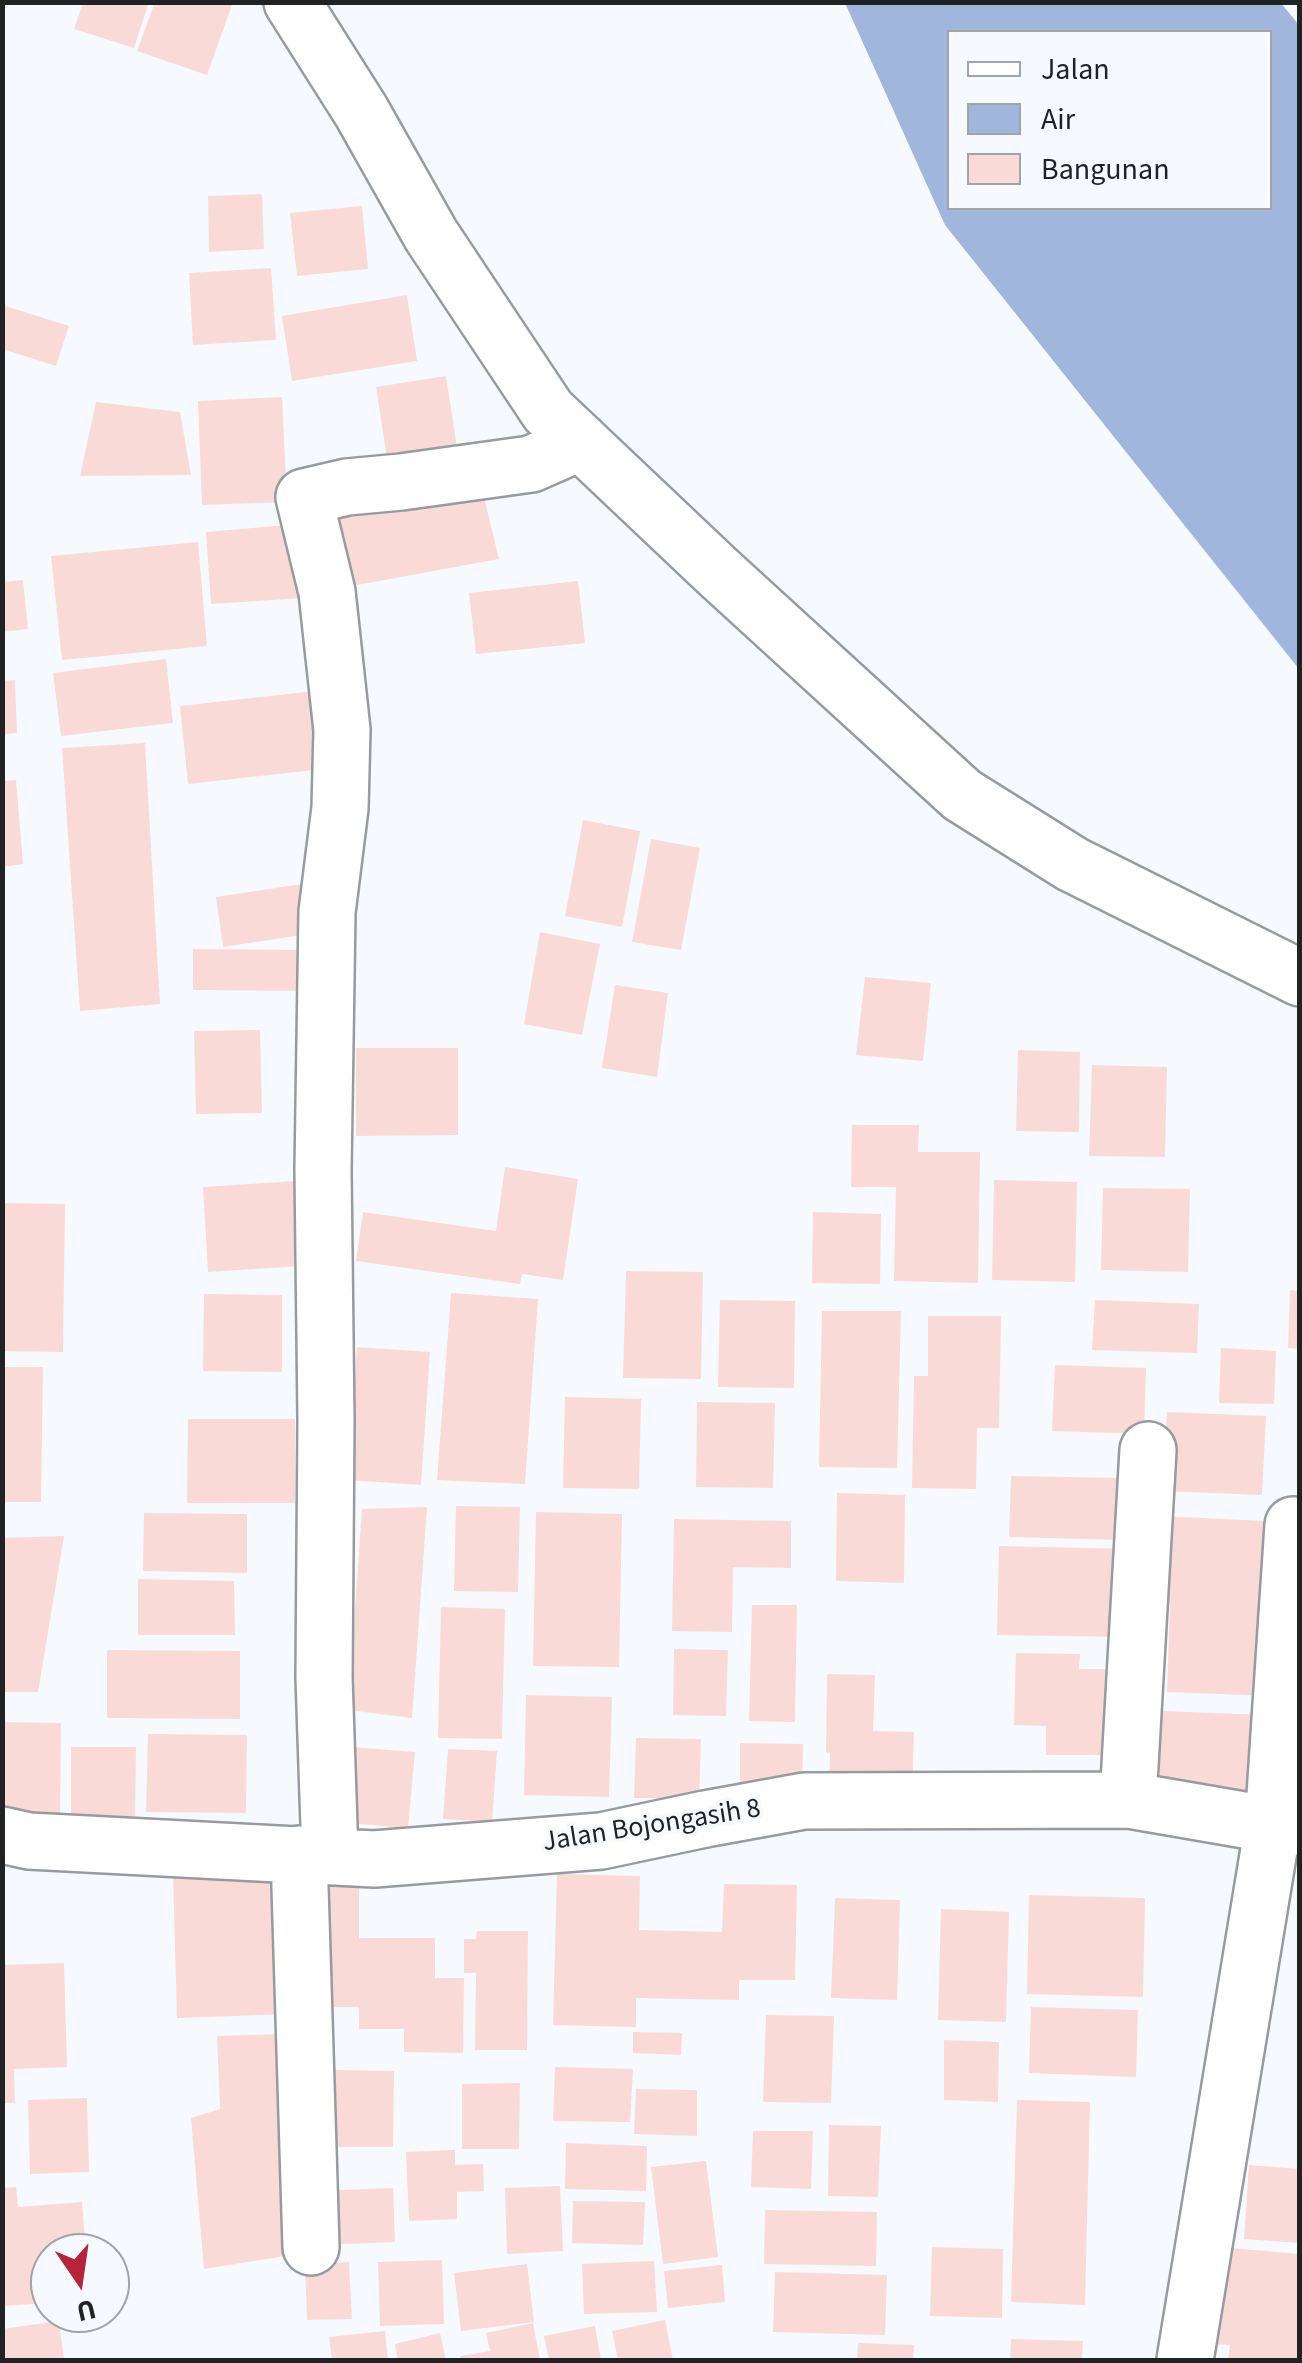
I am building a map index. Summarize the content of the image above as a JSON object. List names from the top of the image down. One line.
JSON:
{"streets":{"street":["Jalan Bojongasih 8"]},"legend":["Jalan","Air","Bangunan"],"north":"bottom"}
